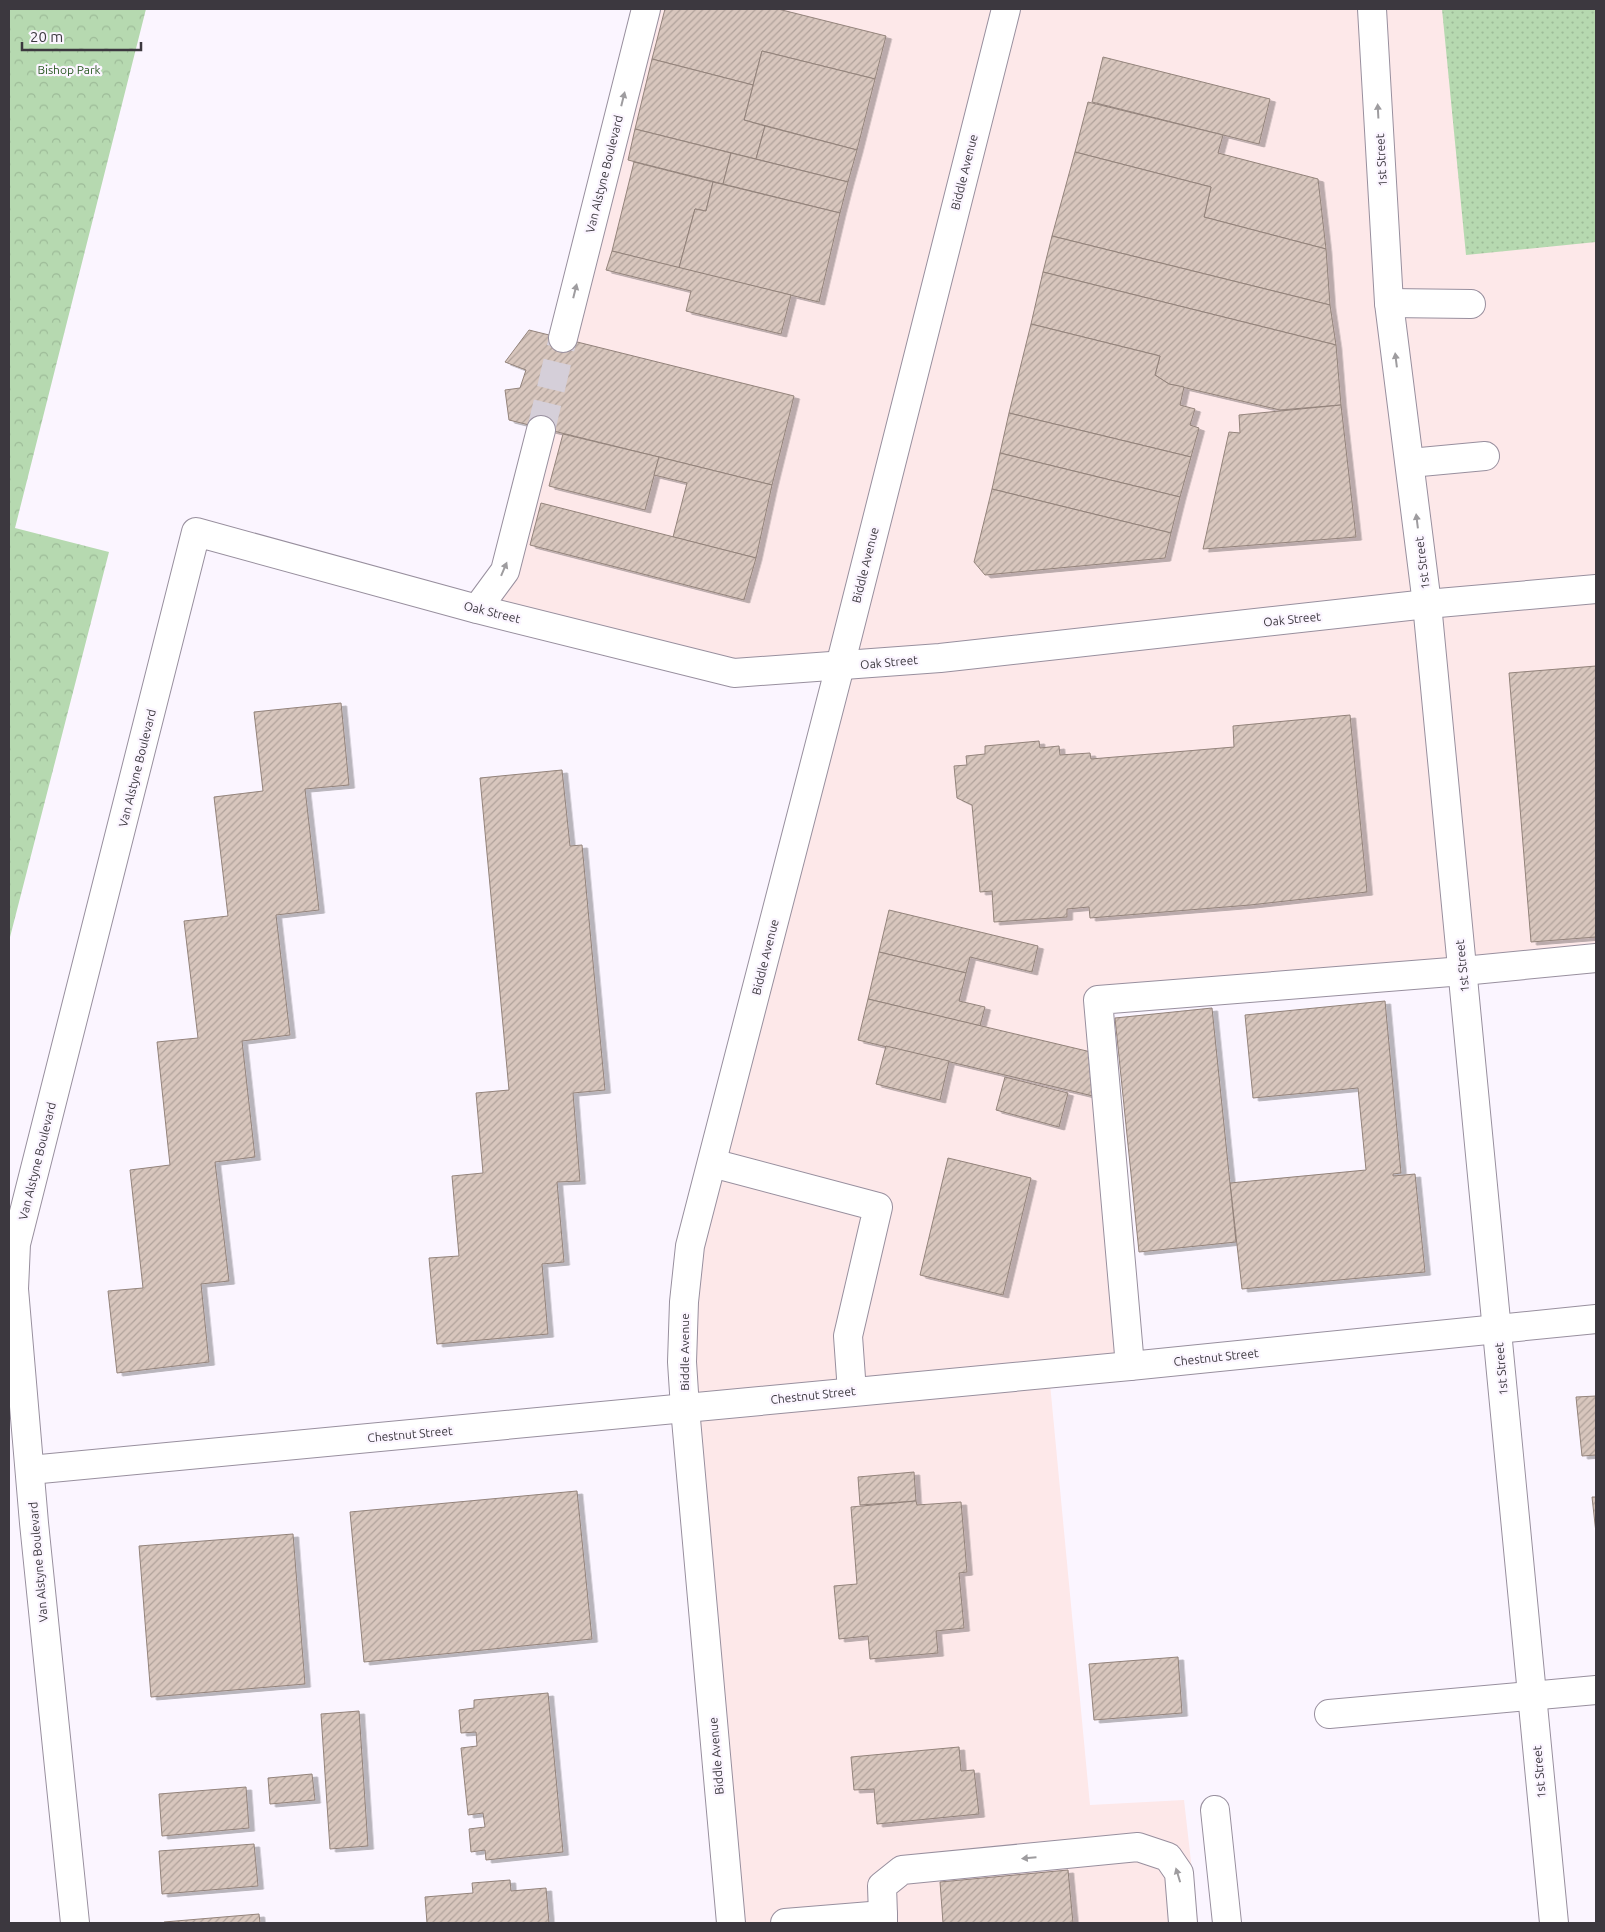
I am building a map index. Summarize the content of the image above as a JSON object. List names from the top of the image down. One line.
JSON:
{"streets":{"street":["1st Street","Biddle Avenue","Van Alstyne Boulevard","Oak Street","Chestnut Street"]},"crossings":[["1st Street","Oak Street"],["1st Street","Chestnut Street"],["Biddle Avenue","Oak Street"],["Biddle Avenue","Chestnut Street"],["Van Alstyne Boulevard","Oak Street"],["Van Alstyne Boulevard","Chestnut Street"]],"parks":["Bishop Park"],"scale_bar":"20 m"}
